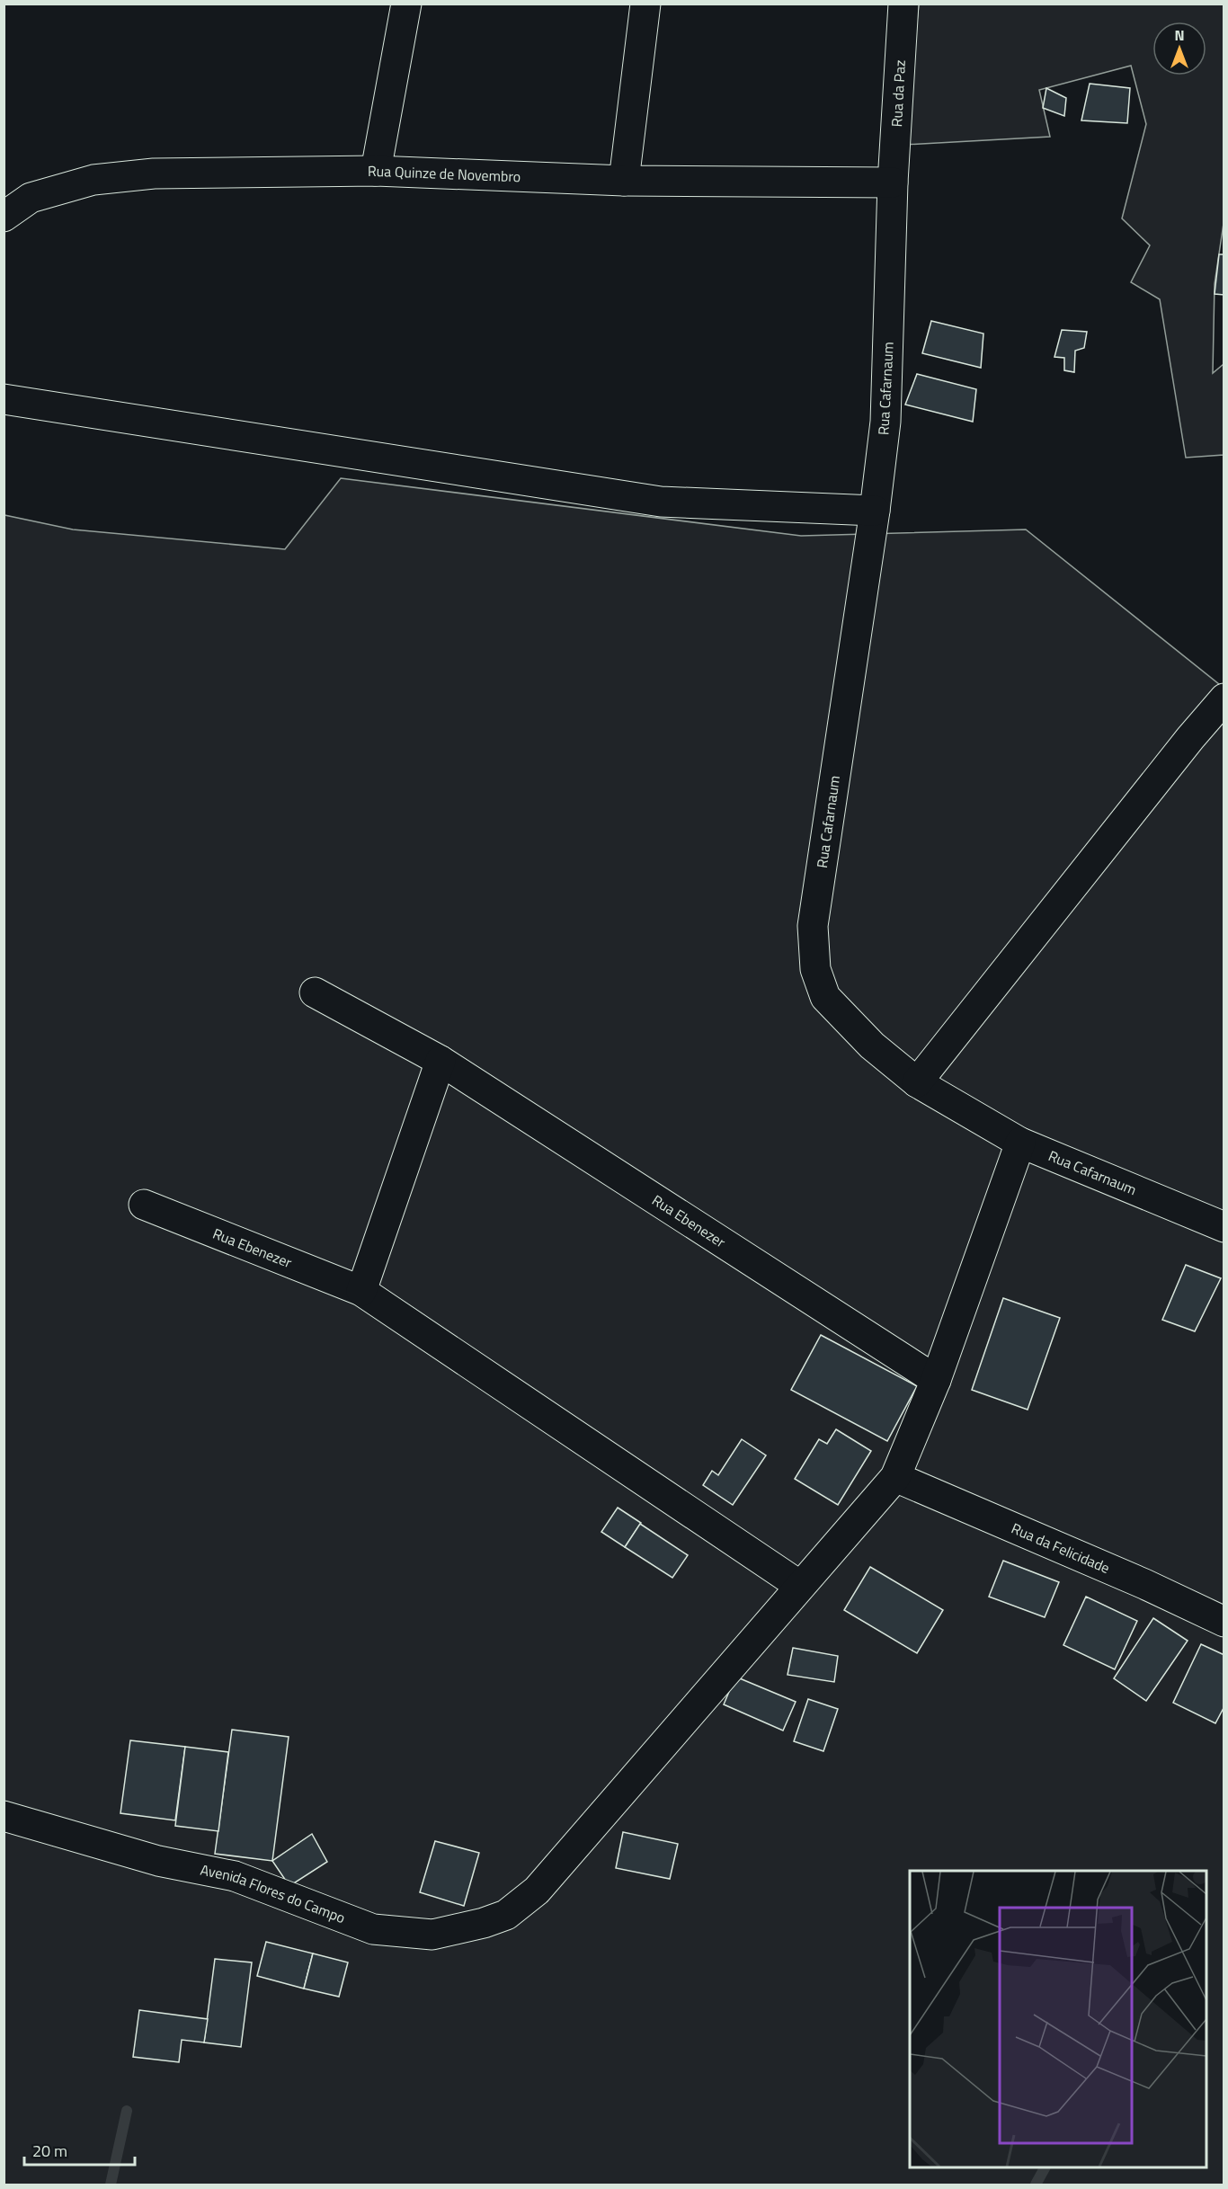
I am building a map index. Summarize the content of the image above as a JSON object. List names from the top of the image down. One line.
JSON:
{"streets":{"street":["Rua da Paz","Rua Quinze de Novembro","Rua Cafarnaum","Rua Ebenezer","Rua da Felicidade","Avenida Flores do Campo"]},"crossings":[["Rua da Paz","Rua Quinze de Novembro"],["Rua da Paz","Rua Cafarnaum"],["Rua Quinze de Novembro","Rua Cafarnaum"],["Rua Cafarnaum","Avenida Flores do Campo"],["Rua Ebenezer","Avenida Flores do Campo"],["Rua da Felicidade","Avenida Flores do Campo"]],"scale_bar":"20 m","north":"top"}
